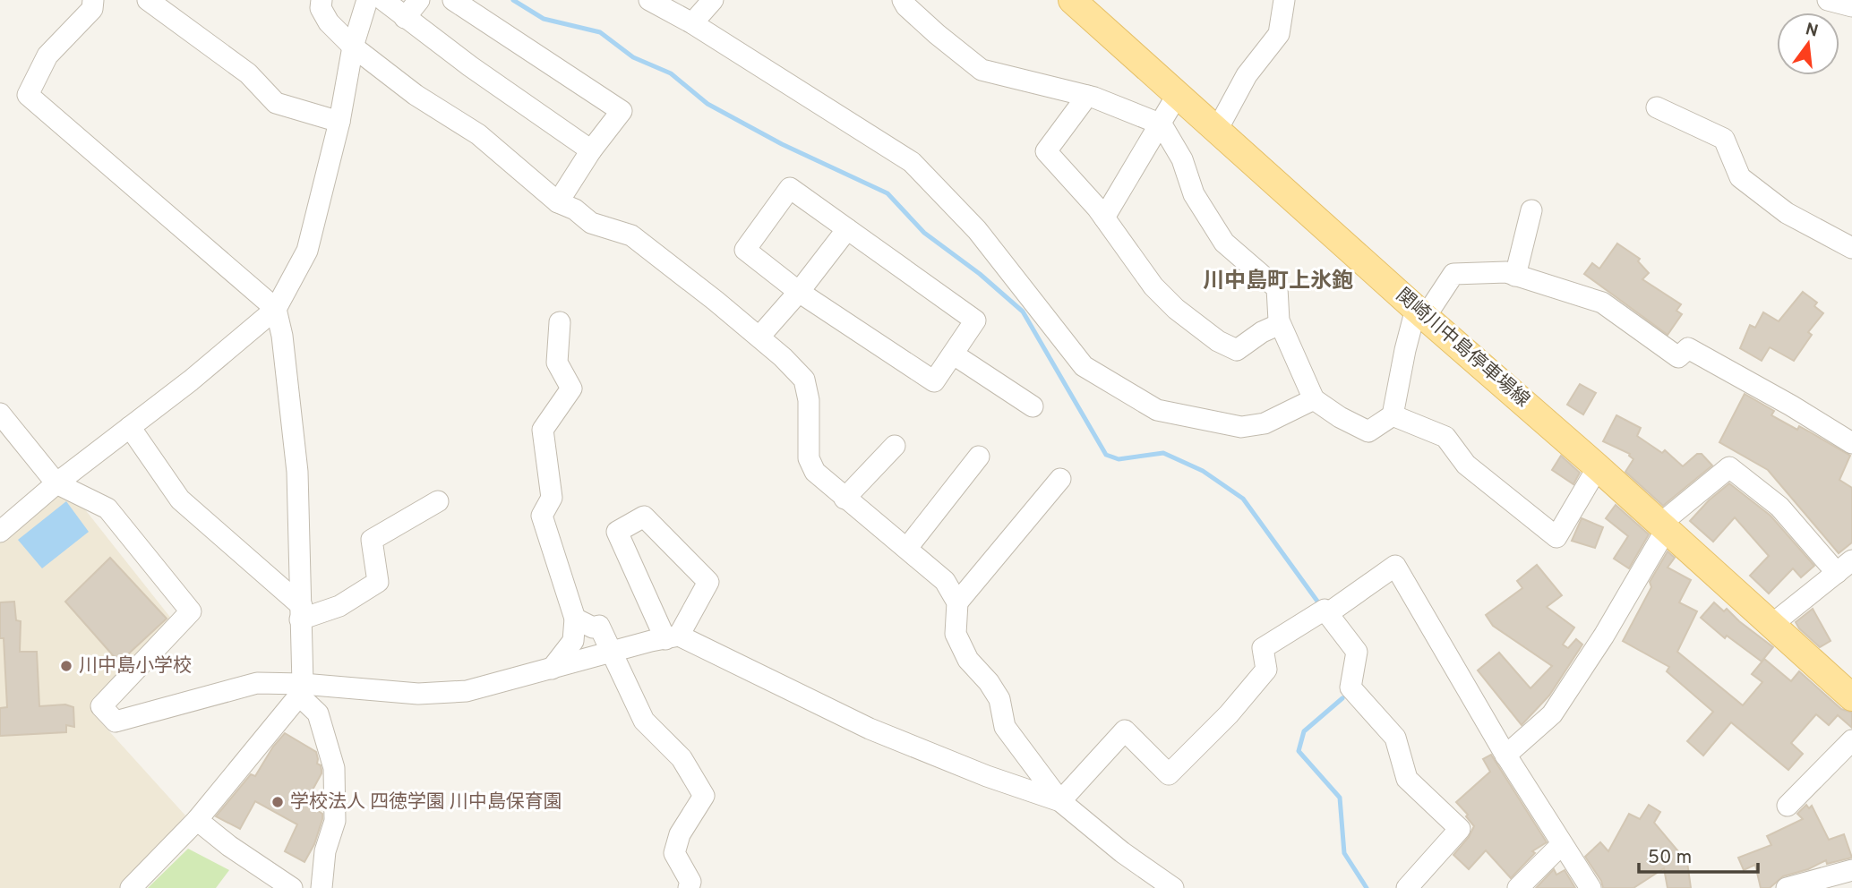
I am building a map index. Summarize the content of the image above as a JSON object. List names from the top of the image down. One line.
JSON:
{"streets":{"main road":["関崎川中島停車場線"]},"districts":["川中島町上氷鉋"],"places":["川中島小学校","学校法人 四徳学園 川中島保育園"],"scale_bar":"50 m","north":"top"}
